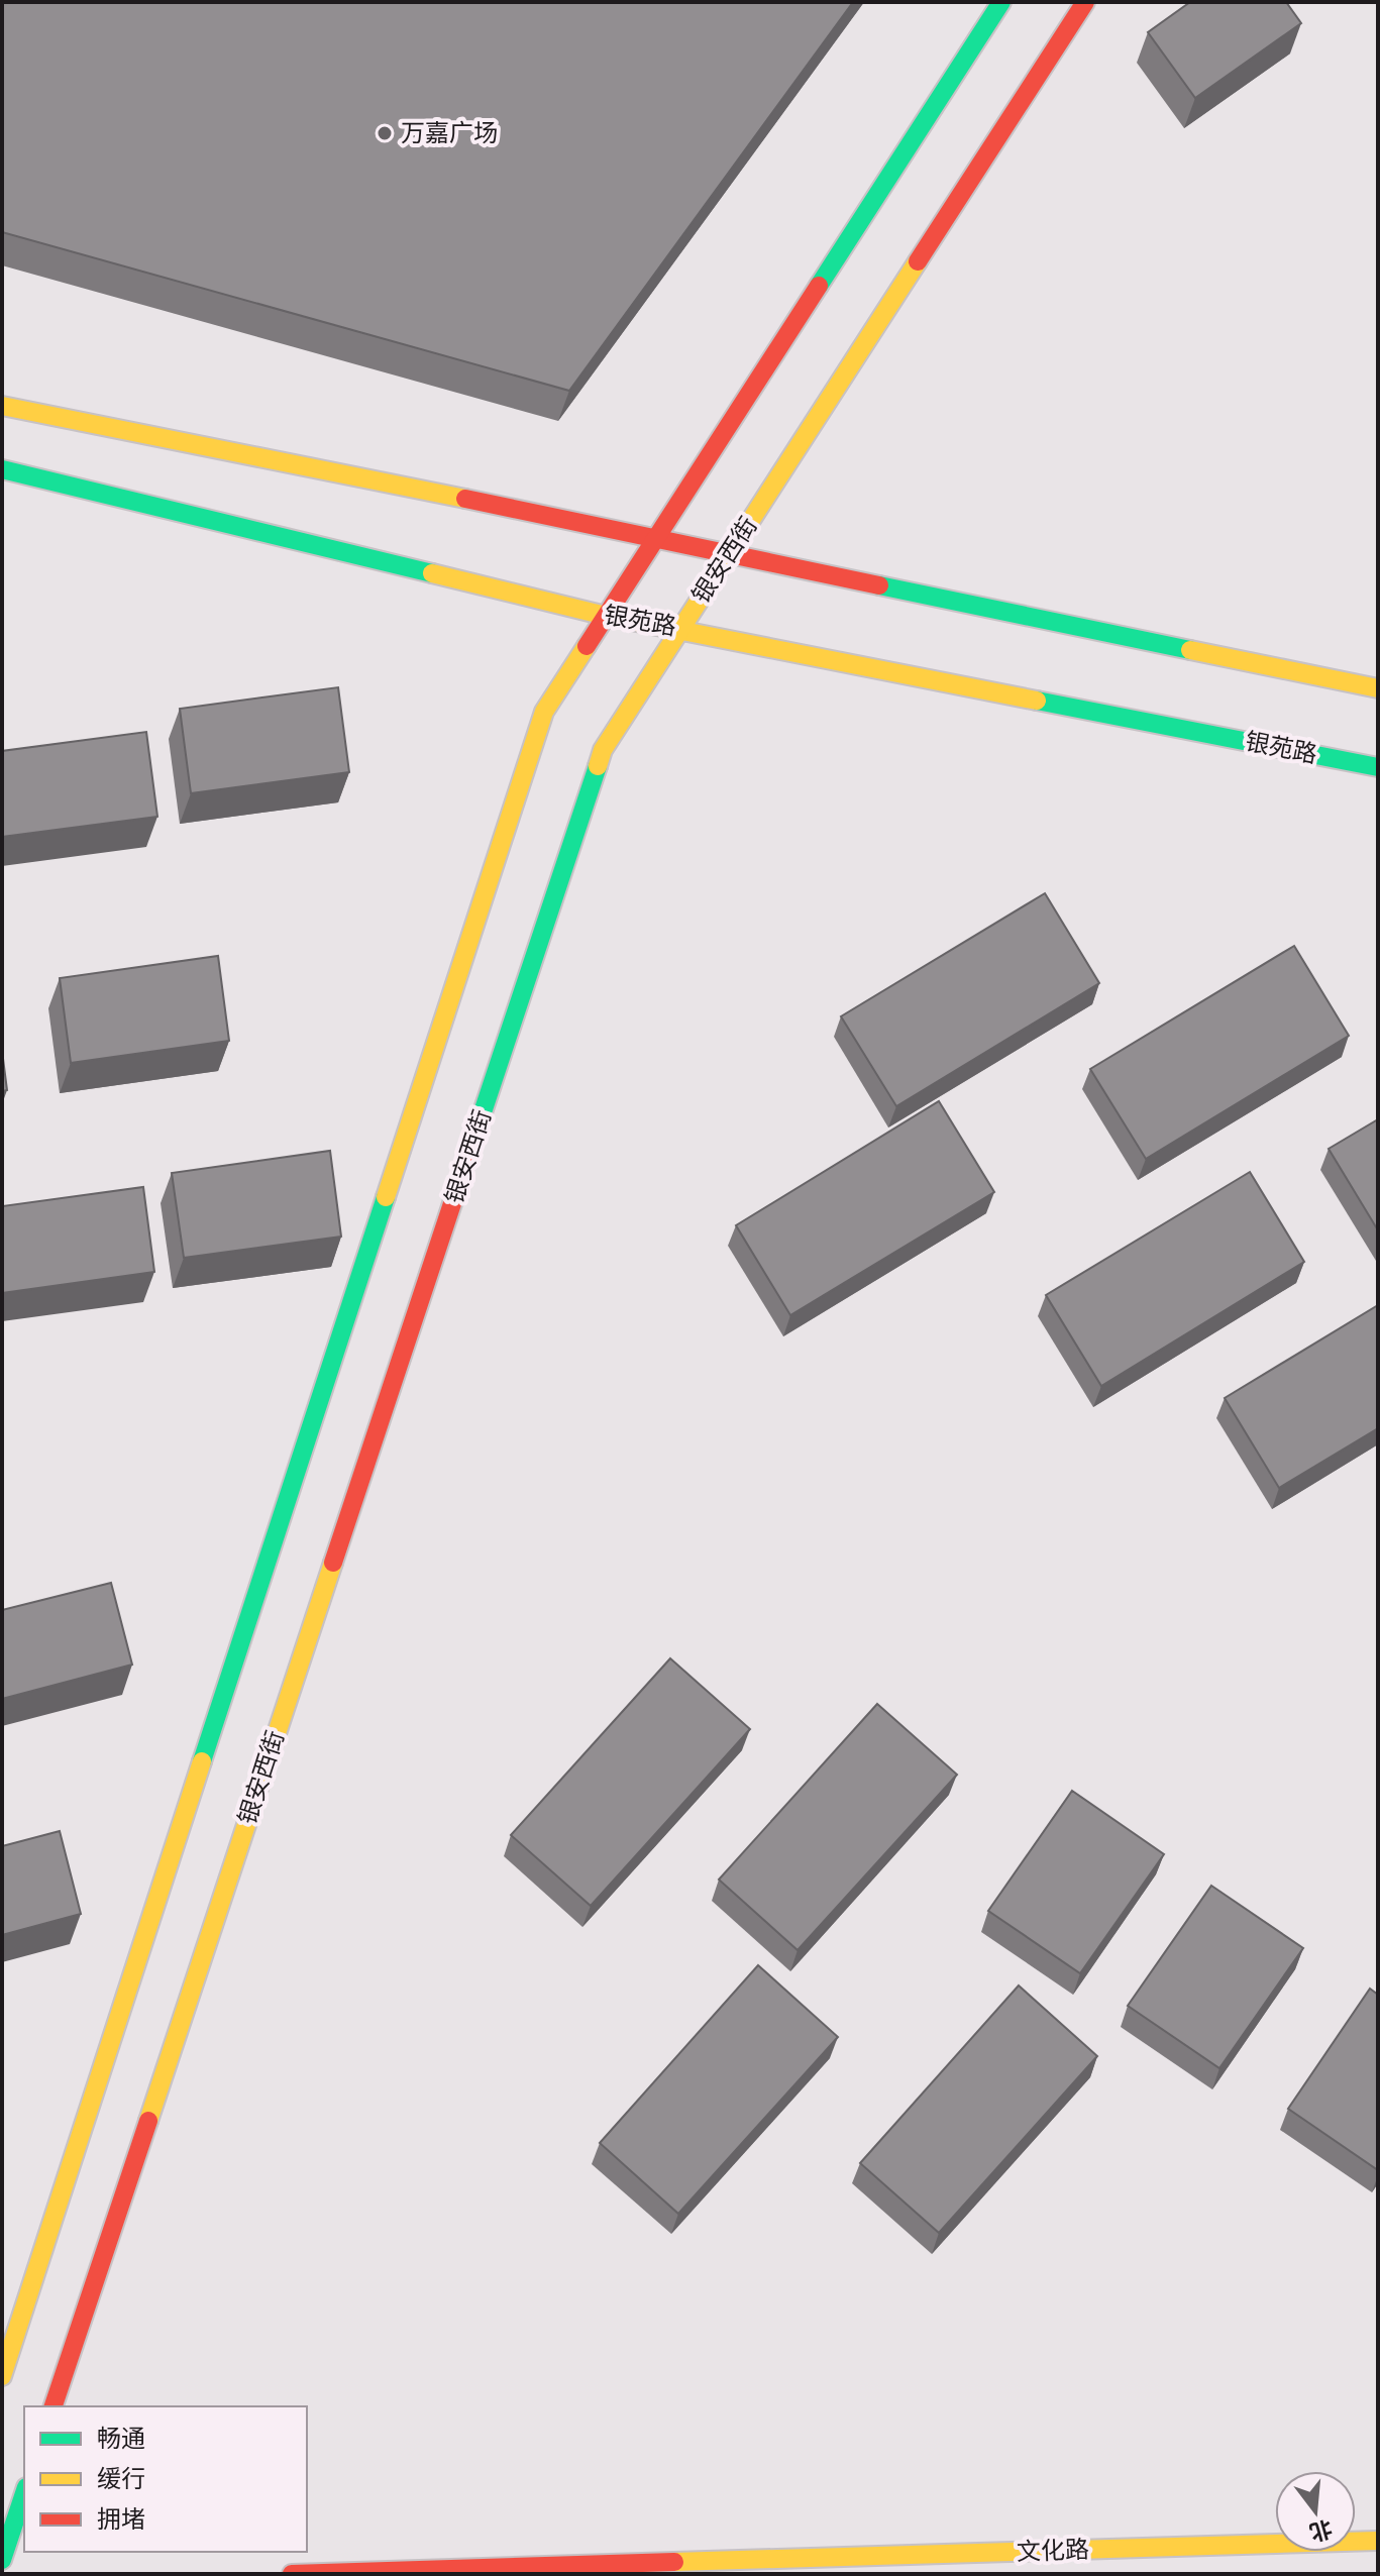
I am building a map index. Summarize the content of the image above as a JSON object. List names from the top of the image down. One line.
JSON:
{"streets":{"main road":["银安西街","银苑路","文化路"]},"crossings":[["银安西街","银苑路"]],"places":["万嘉广场"],"legend":["畅通","缓行","拥堵"],"north":"bottom"}
